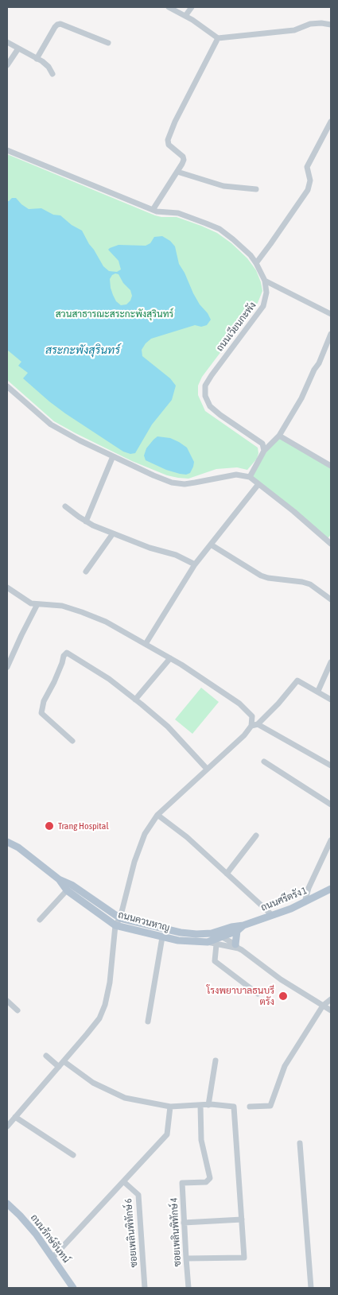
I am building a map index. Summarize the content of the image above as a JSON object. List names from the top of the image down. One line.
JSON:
{"streets":{"main road":["ถนนศรีตรัง 1","ถนนควนหาญ","ถนนรักษ์จันทน์"],"street":["ถนนเวียนกะพัง","ซอยเพลินพิทักษ์ 4","ซอยเพลินพิทักษ์ 6"]},"crossings":[["ถนนศรีตรัง 1","ถนนควนหาญ"]],"water":["สระกะพังสุรินทร์"],"parks":["สวนสาธารณะสระกะพังสุรินทร์"],"places":["Trang Hospital","โรงพยาบาลธนบุรี ตรัง"]}
